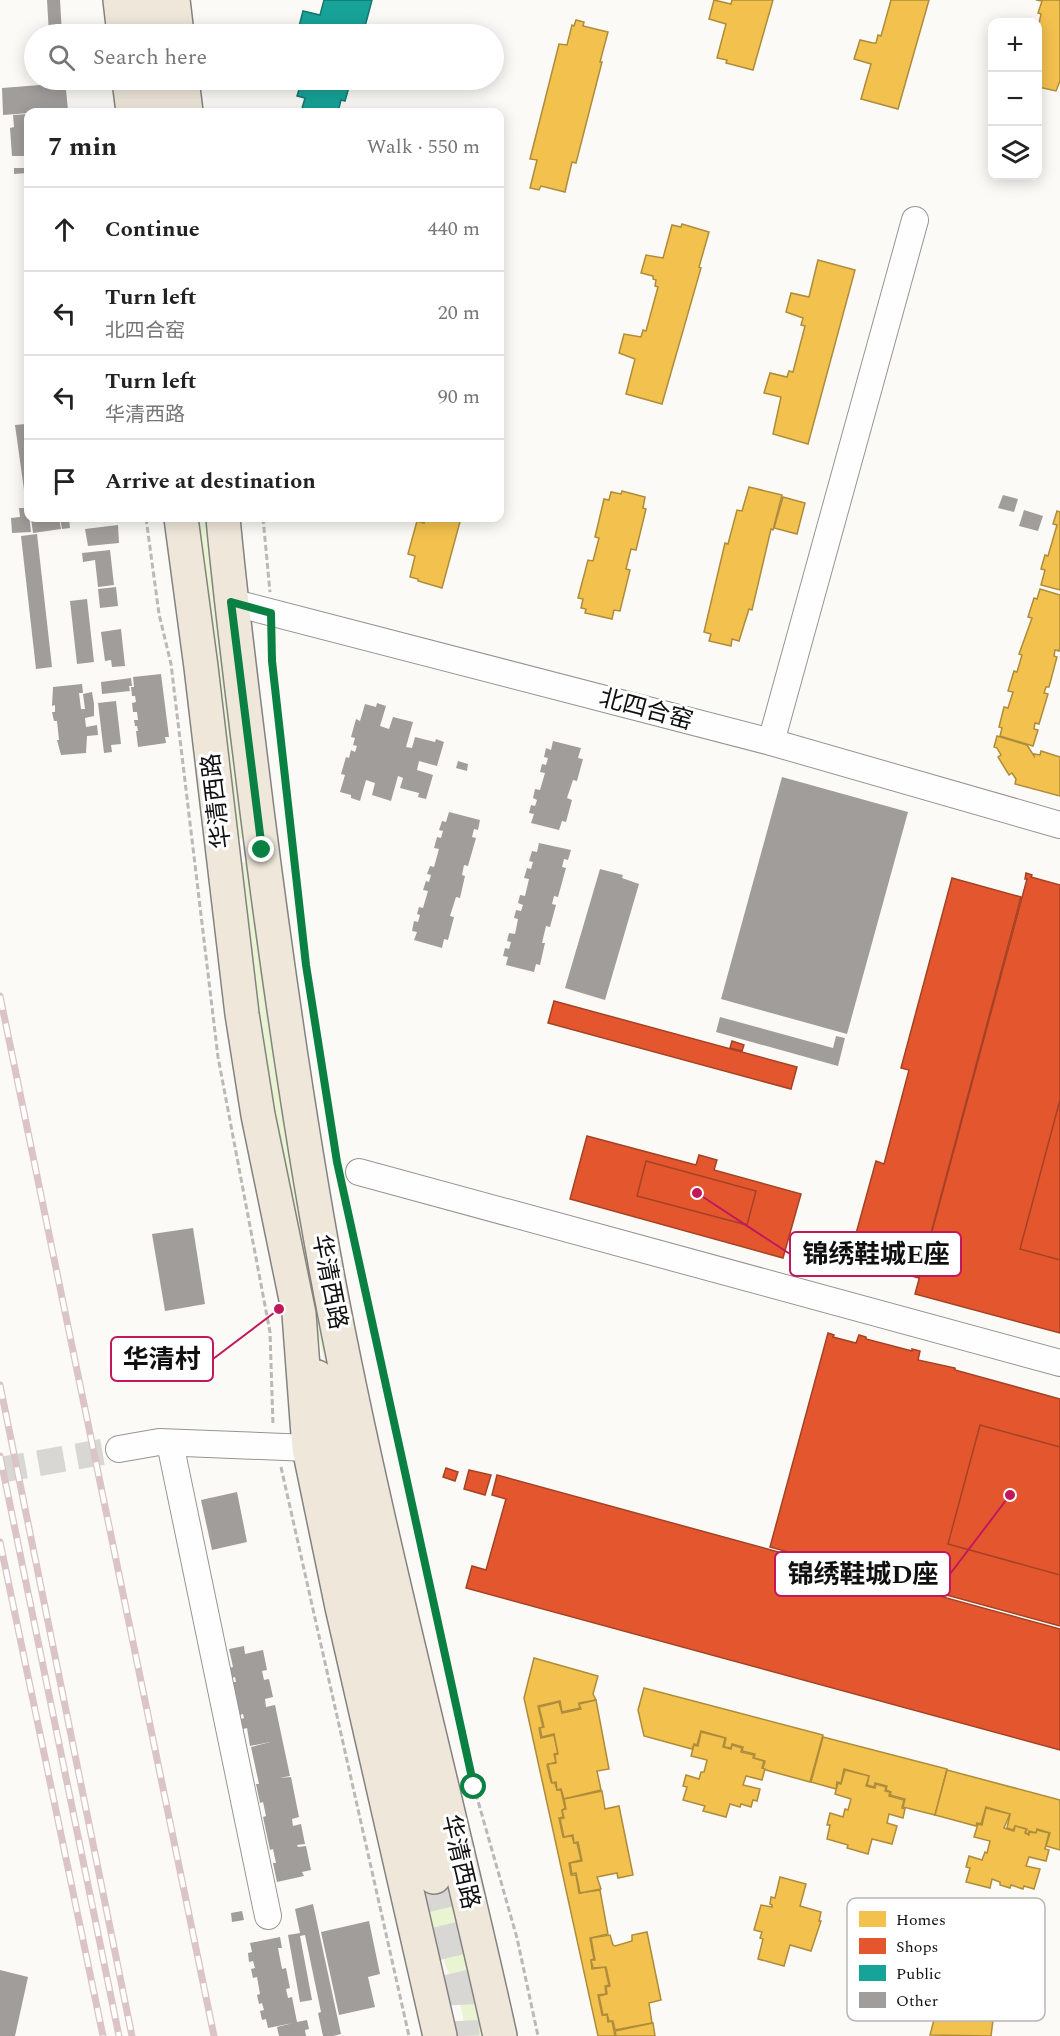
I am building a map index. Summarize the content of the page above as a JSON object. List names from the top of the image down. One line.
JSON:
{"streets":{"main road":["华清西路"],"street":["北四合窑"]},"crossings":[["北四合窑","华清西路"]],"places":["锦绣鞋城E座","华清村","锦绣鞋城D座"],"legend":["Homes","Shops","Public","Other"],"page":{"map_buttons":["+","−"],"search":"Search here","heading":["7 min","Walk · 550 m"],"list":[["Continue","440 m"],["Turn left","北四合窑","20 m"],["Turn left","华清西路","90 m"],"Arrive at destination"]}}
